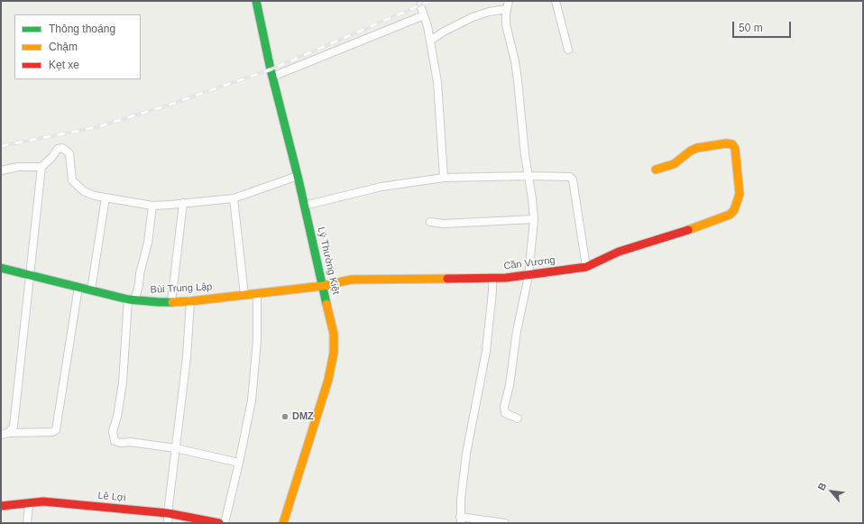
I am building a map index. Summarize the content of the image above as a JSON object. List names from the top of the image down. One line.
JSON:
{"streets":{"street":["Lý Thường Kiệt","Cần Vương","Bùi Trung Lập","Lê Lợi"]},"crossings":[["Lý Thường Kiệt","Cần Vương"],["Lý Thường Kiệt","Bùi Trung Lập"],["Cần Vương","Bùi Trung Lập"]],"places":["DMZ"],"legend":["Thông thoáng","Chậm","Kẹt xe"],"scale_bar":"50 m","north":"top left"}
